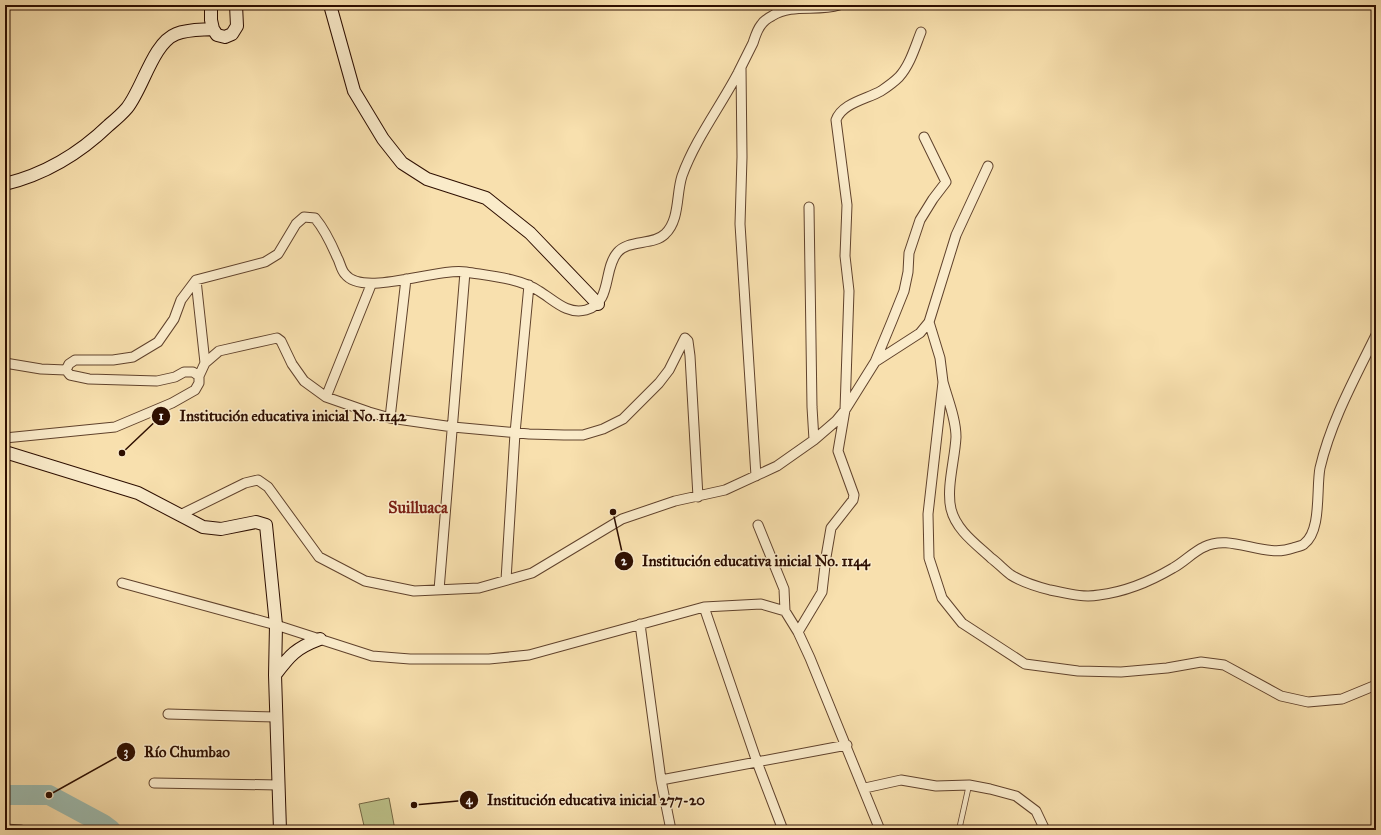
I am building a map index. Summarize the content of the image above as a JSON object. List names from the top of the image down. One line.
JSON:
{"districts":["Suilluaca"],"places":["Institución educativa inicial No. 1142","Institución educativa inicial No. 1144","Río Chumbao","Institución educativa inicial 277-20"]}
